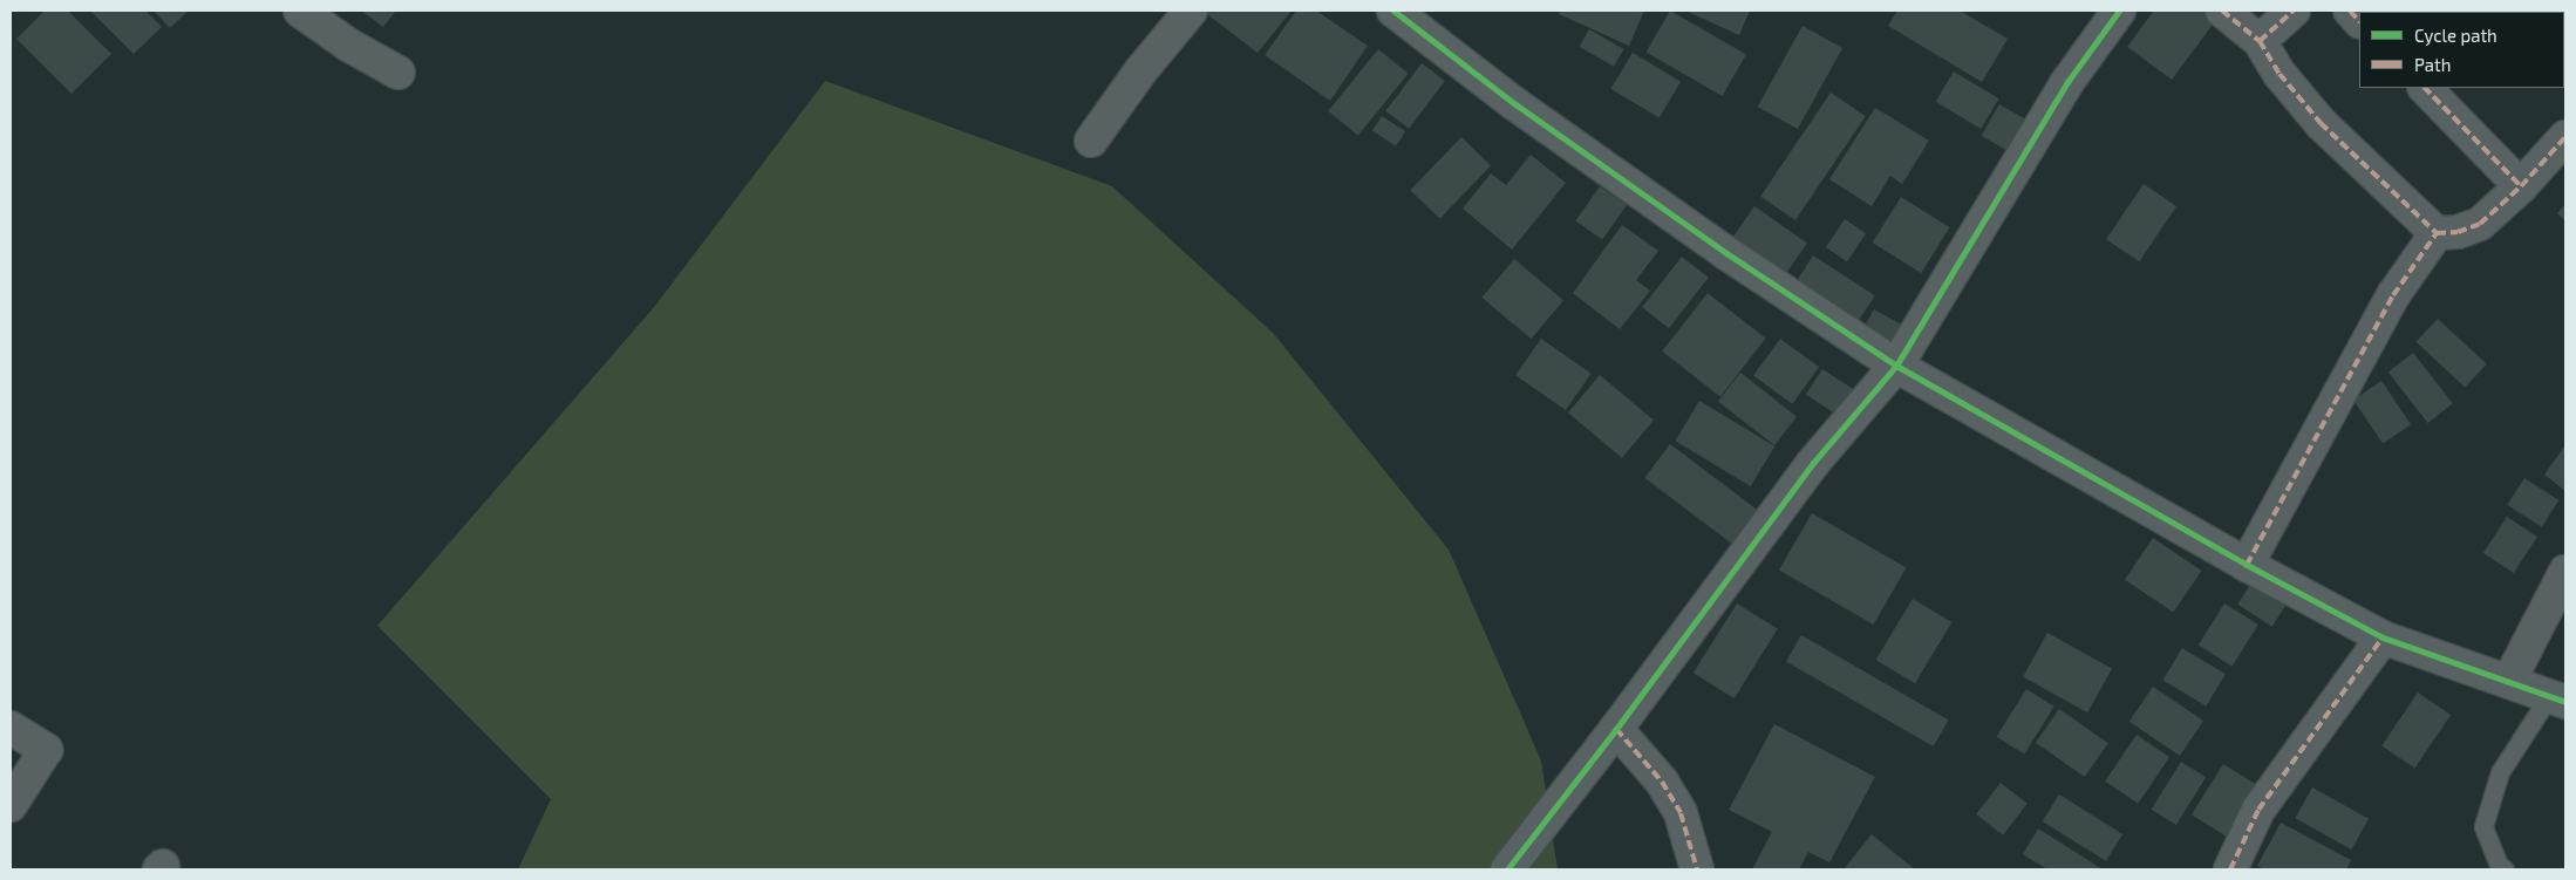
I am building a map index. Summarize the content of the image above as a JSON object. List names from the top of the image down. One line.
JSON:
{"legend":["Cycle path","Path"]}
